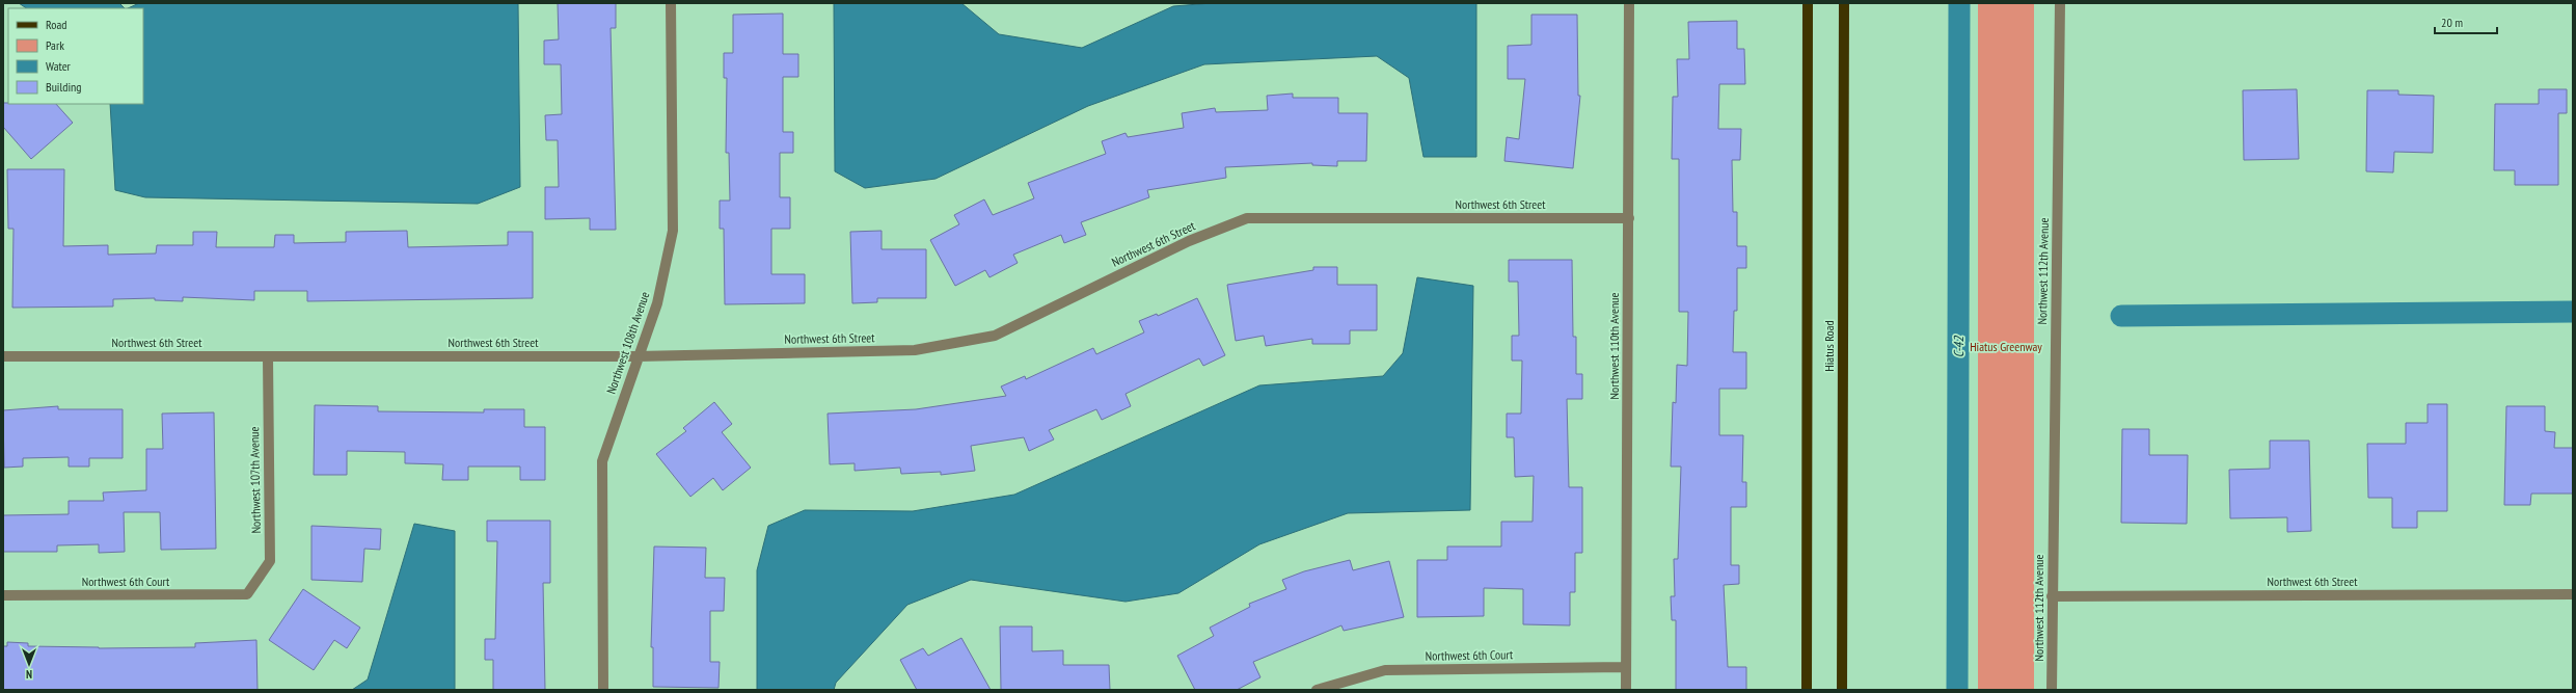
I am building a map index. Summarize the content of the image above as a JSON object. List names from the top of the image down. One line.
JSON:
{"streets":{"main road":["Hiatus Road"],"street":["Northwest 6th Street","Northwest 112th Avenue","Northwest 108th Avenue","Northwest 110th Avenue","Northwest 107th Avenue","Northwest 6th Court"]},"crossings":[["Northwest 6th Street","Northwest 112th Avenue"],["Northwest 6th Street","Northwest 108th Avenue"],["Northwest 6th Street","Northwest 110th Avenue"],["Northwest 6th Street","Northwest 107th Avenue"],["Northwest 110th Avenue","Northwest 6th Court"],["Northwest 107th Avenue","Northwest 6th Court"]],"water":["C-42"],"parks":["Hiatus Greenway"],"legend":["Road","Park","Water","Building"],"scale_bar":"20 m","north":"bottom"}
